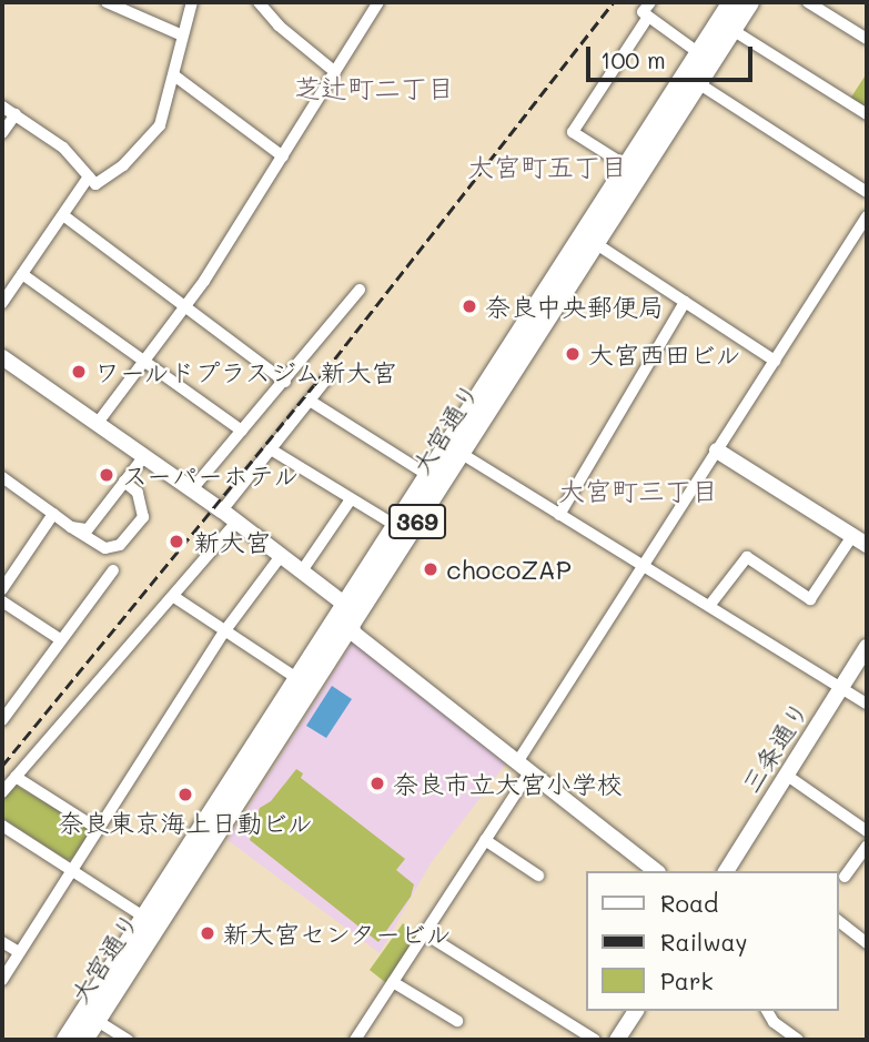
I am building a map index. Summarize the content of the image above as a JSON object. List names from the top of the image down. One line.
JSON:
{"streets":{"highway":["大宮通り","369"],"street":["三条通り"]},"districts":["芝辻町二丁目","大宮町五丁目","大宮町三丁目"],"places":["奈良中央郵便局","大宮西田ビル","ワールドプラスジム新大宮","スーパーホテル","新大宮","chocoZAP","奈良市立大宮小学校","奈良東京海上日動ビル","新大宮センタービル"],"legend":["Road","Railway","Park"],"scale_bar":"100 m"}
